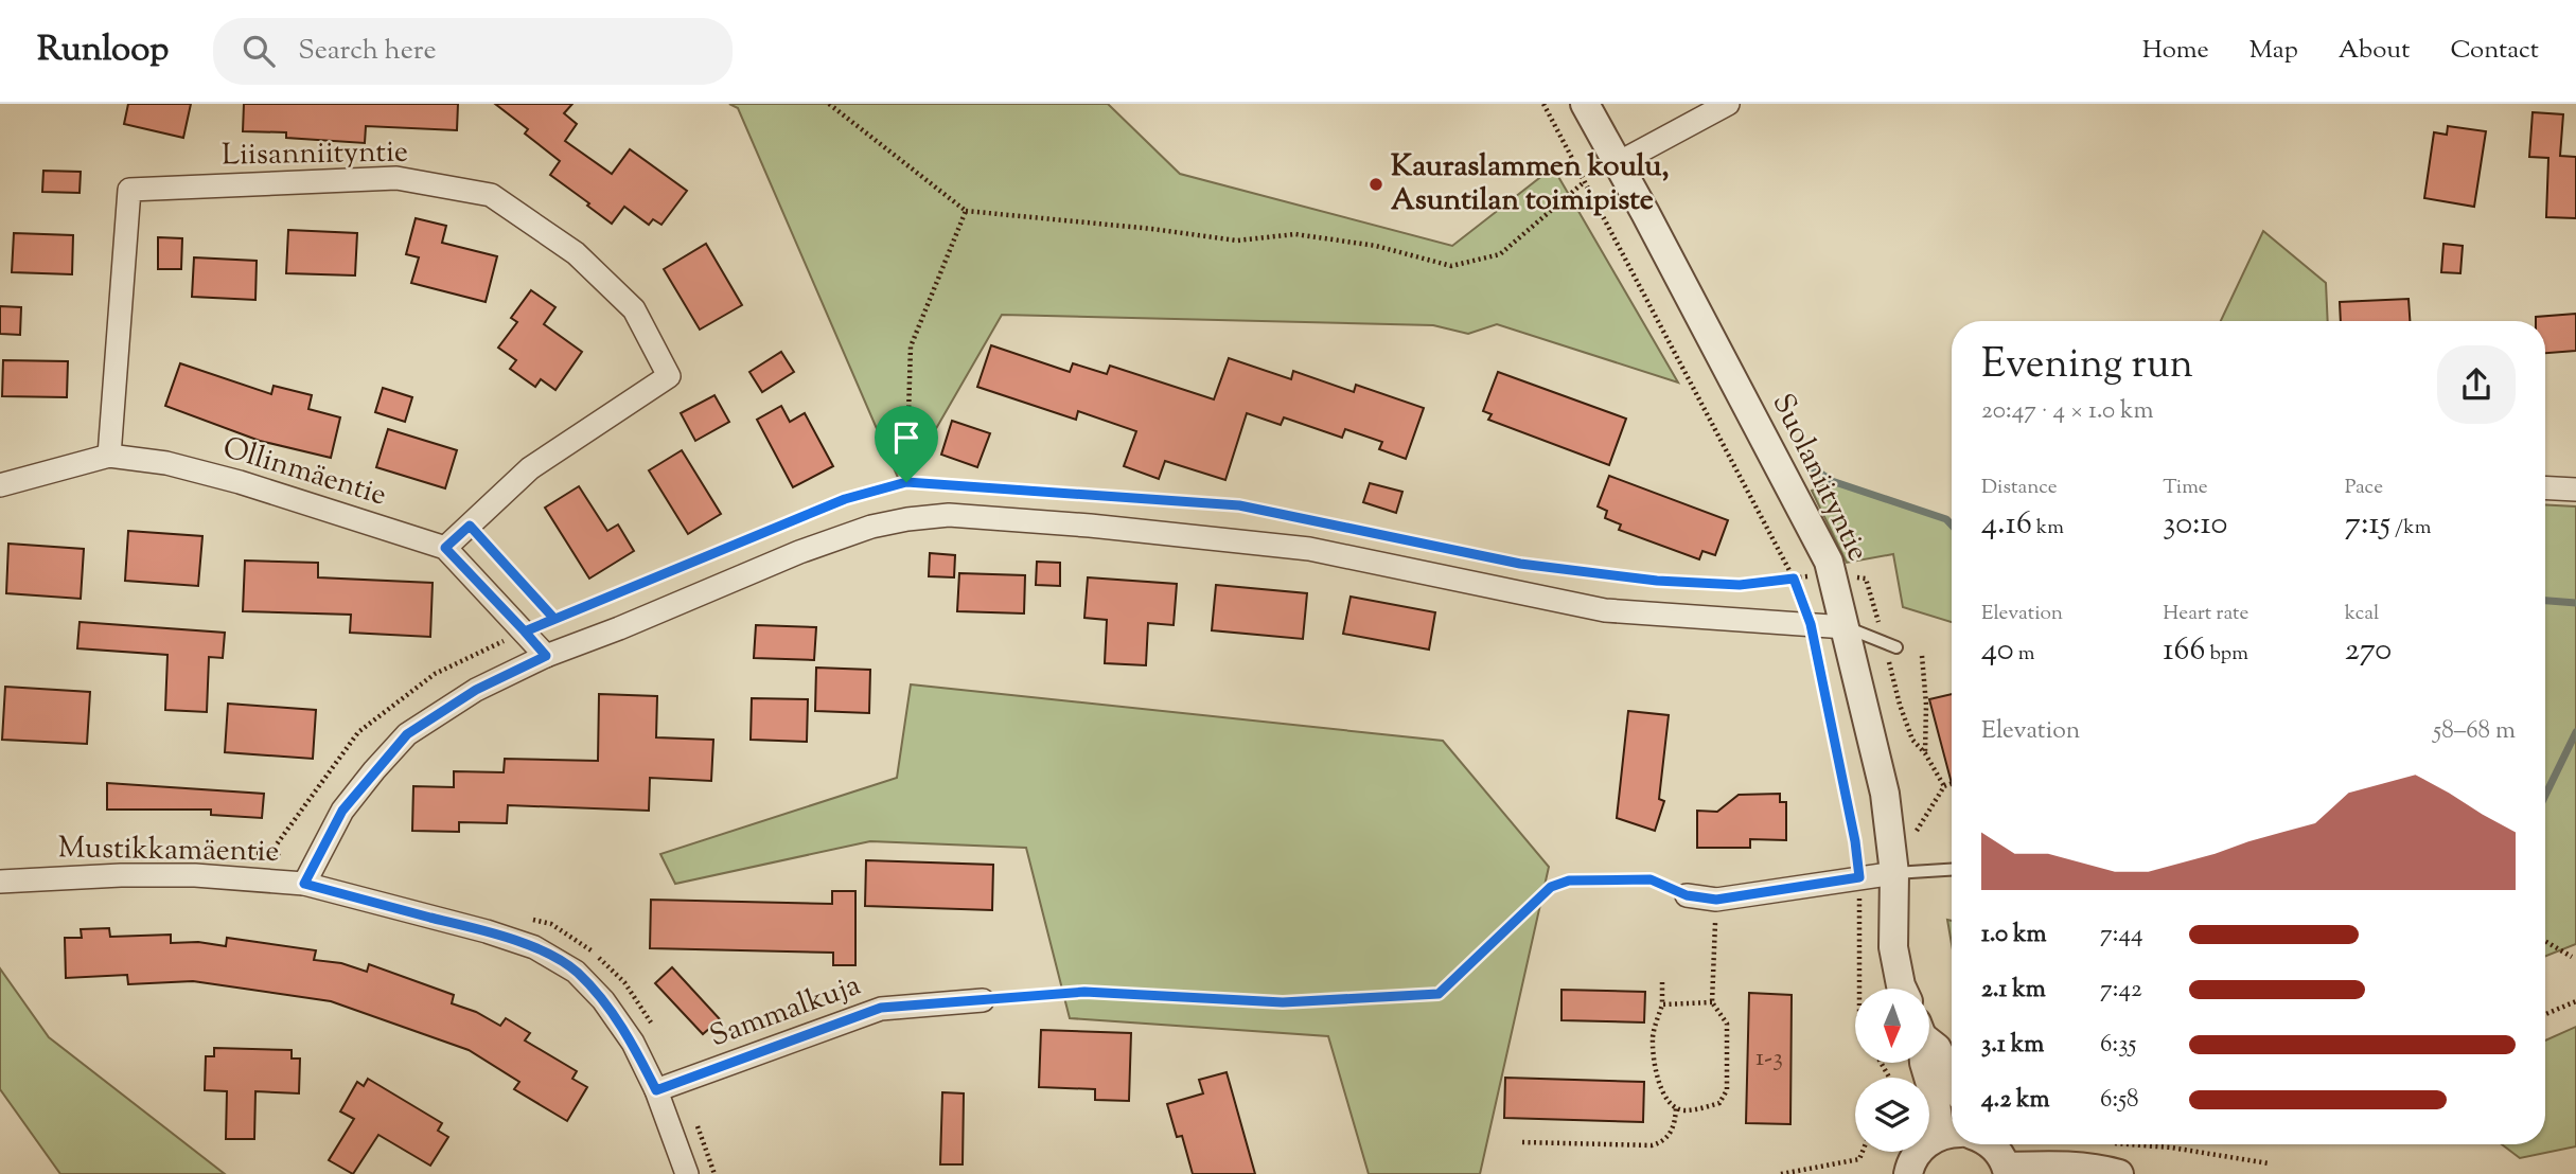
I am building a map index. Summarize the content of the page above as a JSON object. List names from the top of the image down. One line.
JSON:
{"streets":{"street":["Liisanniityntie","Ollinmäentie","Suolaniityntie","Mustikkamäentie","Sammalkuja"]},"crossings":[["Liisanniityntie","Ollinmäentie"],["Mustikkamäentie","Sammalkuja"]],"places":["Kauraslammen koulu, Asuntilan toimipiste"],"house_numbers":["1-3"],"north":"bottom","page":{"header":"Runloop","search":"Search here","nav":["Home","Map","About","Contact"],"heading":["Evening run","20:47 · 4 × 1.0 km"],"stats":[["Distance","4.16 km"],["Time","30:10"],["Pace","7:15 /km"],["Elevation","40 m"],["Heart rate","166 bpm"],["kcal","270"]],"chart":["Elevation","58–68 m"],"list":[{"name":"1.0 km","note":"7:44"},{"name":"2.1 km","note":"7:42"},{"name":"3.1 km","note":"6:35"},{"name":"4.2 km","note":"6:58"}]}}
